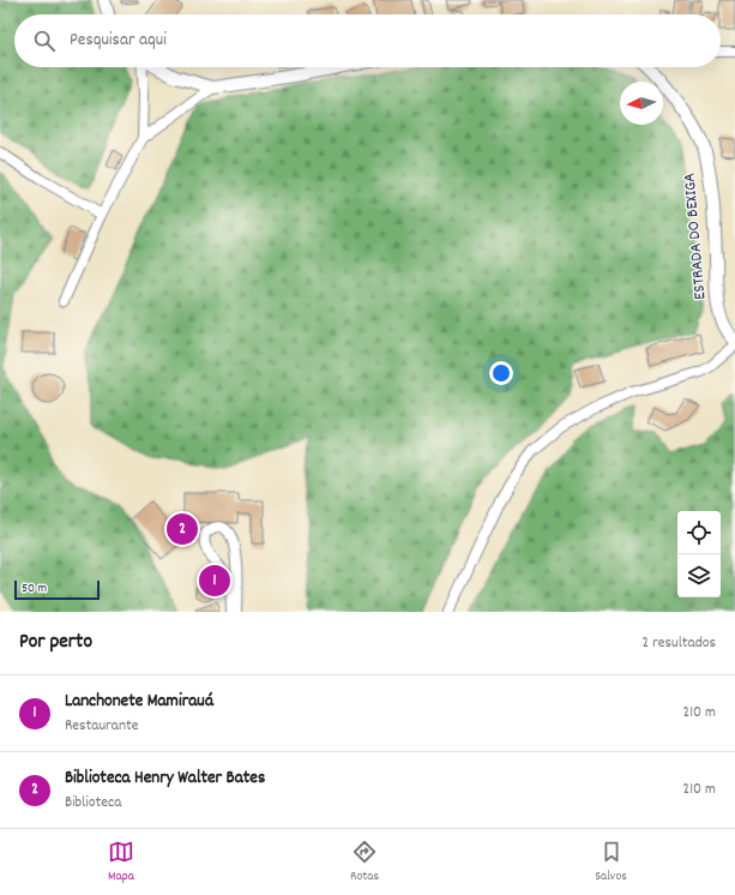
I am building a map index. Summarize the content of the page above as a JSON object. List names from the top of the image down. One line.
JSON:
{"streets":{"street":["ESTRADA DO BEXIGA"]},"scale_bar":"50 m","north":"left","page":{"search":"Pesquisar aqui","pins":["2","1"],"scale":"50 m","heading":["Por perto","2 resultados"],"list":[{"mark":"1","name":"Lanchonete Mamirauá","note":"Restaurante","value":"210 m"},{"mark":"2","name":"Biblioteca Henry Walter Bates","note":"Biblioteca","value":"210 m"}],"nav":["Mapa","Rotas","Salvos"]}}
